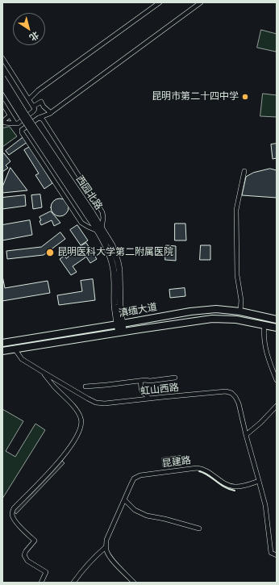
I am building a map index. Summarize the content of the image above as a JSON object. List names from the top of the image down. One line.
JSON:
{"streets":{"main road":["西园北路","滇缅大道"],"street":["虹山西路","昆建路"]},"crossings":[["西园北路","滇缅大道"],["滇缅大道","虹山西路"],["虹山西路","昆建路"]],"places":["昆明市第二十四中学","昆明医科大学第二附属医院"],"north":"bottom right"}
